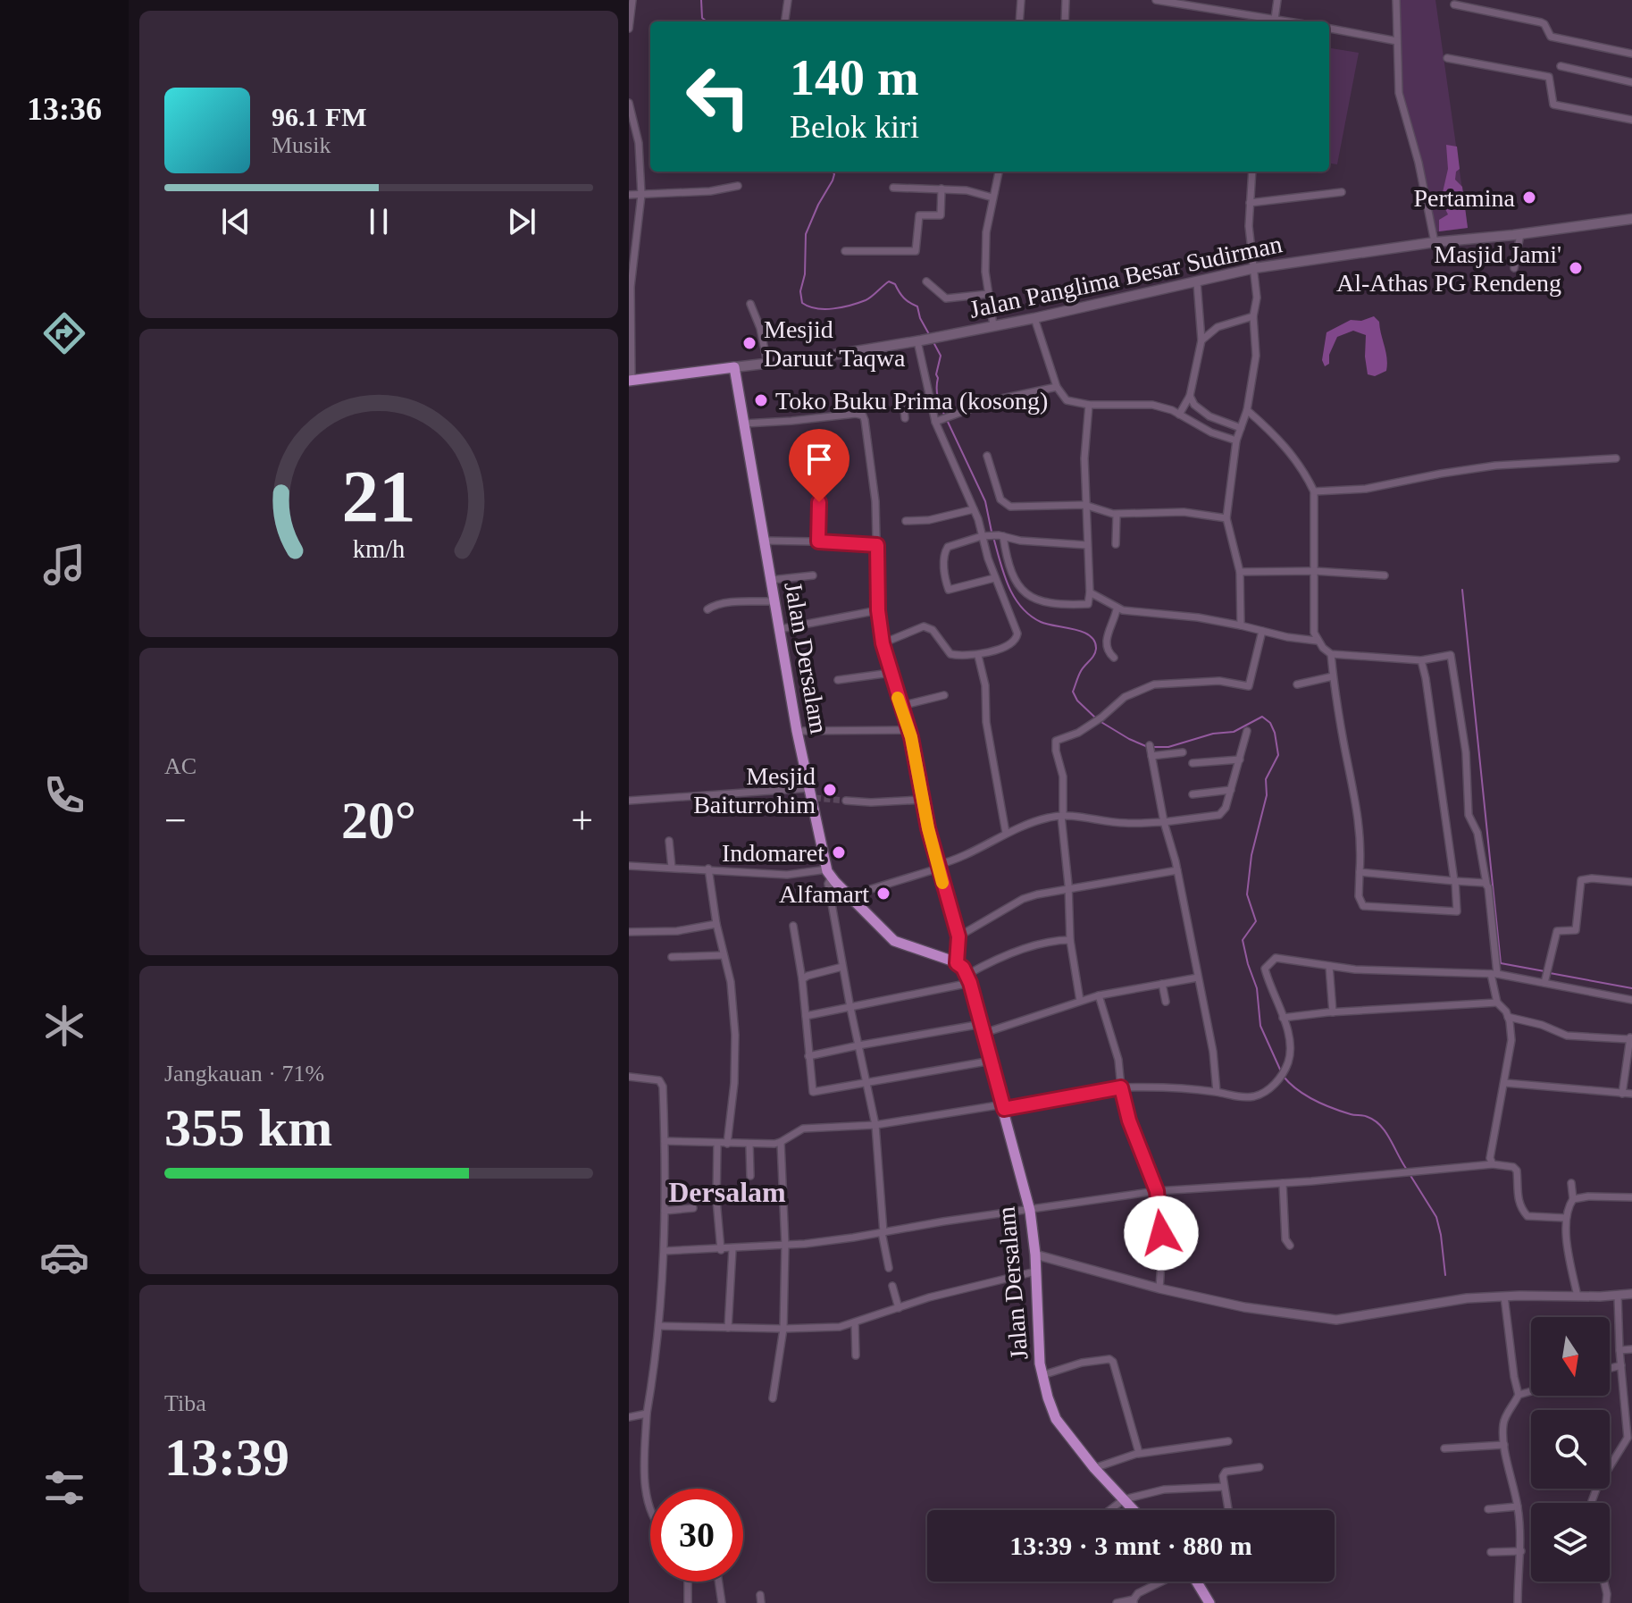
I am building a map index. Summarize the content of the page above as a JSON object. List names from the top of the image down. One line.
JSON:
{"streets":{"main road":["Jalan Panglima Besar Sudirman","Jalan Dersalam"]},"crossings":[["Jalan Panglima Besar Sudirman","Jalan Dersalam"]],"districts":["Dersalam"],"places":["Pertamina","Masjid Jami' Al-Athas PG Rendeng","Mesjid Daruut Taqwa","Toko Buku Prima (kosong)","Mesjid Baiturrohim","Indomaret","Alfamart"],"north":"bottom","page":{"tabs":"13:36","turn":["140 m","Belok kiri"],"song":["96.1 FM","Musik"],"tile":["AC",["Jangkauan · 71%","355 km"],["Tiba","13:39"]],"heat":["−","20°","+"],"limit":"30","trip":"13:39 · 3 mnt · 880 m","gauge":["21","km/h"]}}
